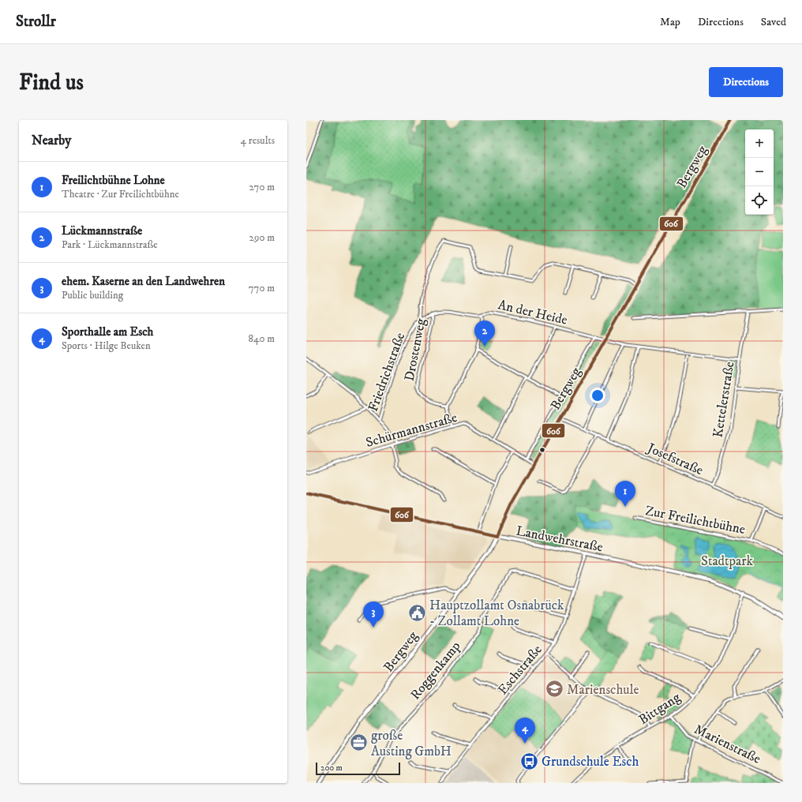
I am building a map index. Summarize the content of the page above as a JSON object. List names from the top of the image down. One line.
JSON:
{"streets":{"main road":["Bergweg","Landwehrstraße"],"street":["An der Heide","Drostenweg","Friedrichstraße","Kettelerstraße","Schürmannstraße","Josefstraße","Zur Freilichtbühne","Eschstraße","Roggenkamp","Bittgang","Marienstraße"]},"crossings":[["Bergweg","An der Heide"],["Bergweg","Schürmannstraße"],["Bergweg","Josefstraße"],["Bergweg","Landwehrstraße"],["An der Heide","Drostenweg"],["An der Heide","Friedrichstraße"],["An der Heide","Kettelerstraße"],["Kettelerstraße","Josefstraße"],["Josefstraße","Zur Freilichtbühne"],["Landwehrstraße","Eschstraße"],["Landwehrstraße","Bittgang"],["Eschstraße","Roggenkamp"],["Bittgang","Marienstraße"]],"parks":["Stadtpark"],"places":{"public building":["Hauptzollamt Osnabrück - Zollamt Lohne"],"school or university":["Marienschule"],"office":["große Austing GmbH"],"bus stop":["Grundschule Esch"]},"lines":["transit line 606"],"scale_bar":"200 m","page":{"header":"Strollr","nav":["Map","Directions","Saved"],"buttons":"Directions","title":"Find us","heading":["Nearby","4 results"],"map_buttons":["+","−"],"list":[{"mark":"1","name":"Freilichtbühne Lohne","note":"Theatre · Zur Freilichtbühne","value":"270 m"},{"mark":"2","name":"Lückmannstraße","note":"Park · Lückmannstraße","value":"290 m"},{"mark":"3","name":"ehem. Kaserne an den Landwehren","note":"Public building","value":"770 m"},{"mark":"4","name":"Sporthalle am Esch","note":"Sports · Hilge Beuken","value":"840 m"}],"pins":["2","1","3","4"],"scale":"200 m"}}
